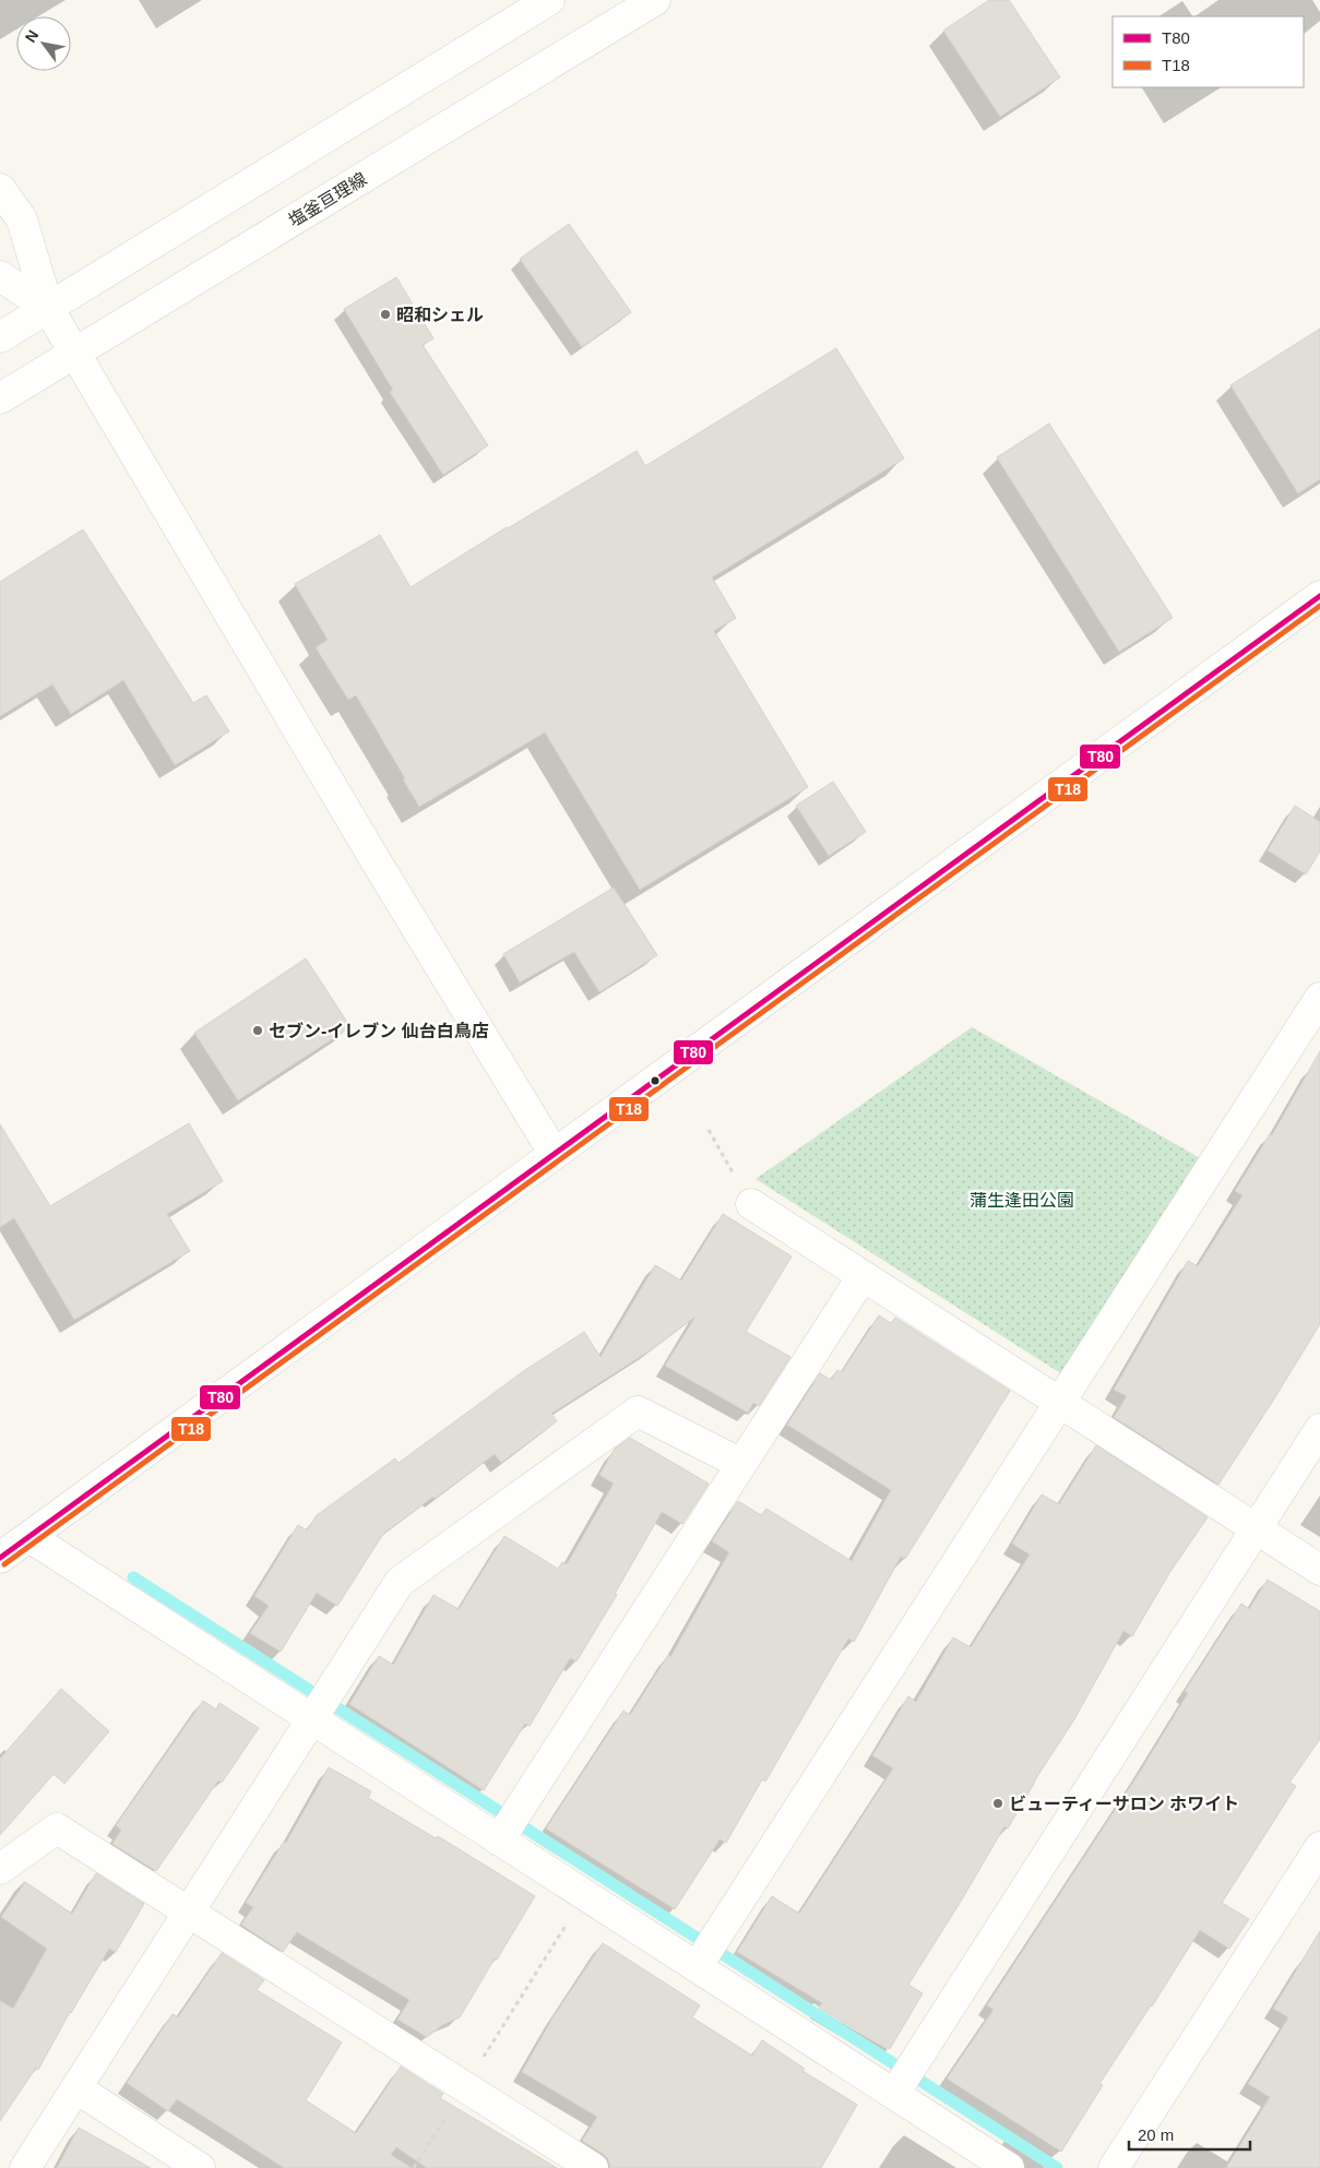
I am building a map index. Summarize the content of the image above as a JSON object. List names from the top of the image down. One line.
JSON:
{"streets":{"main road":["塩釜亘理線"]},"parks":["蒲生逢田公園"],"places":["昭和シェル","セブン-イレブン 仙台白鳥店","ビューティーサロン ホワイト"],"lines":["transit line T80","transit line T18"],"legend":["T80","T18"],"scale_bar":"20 m","north":"top left"}
